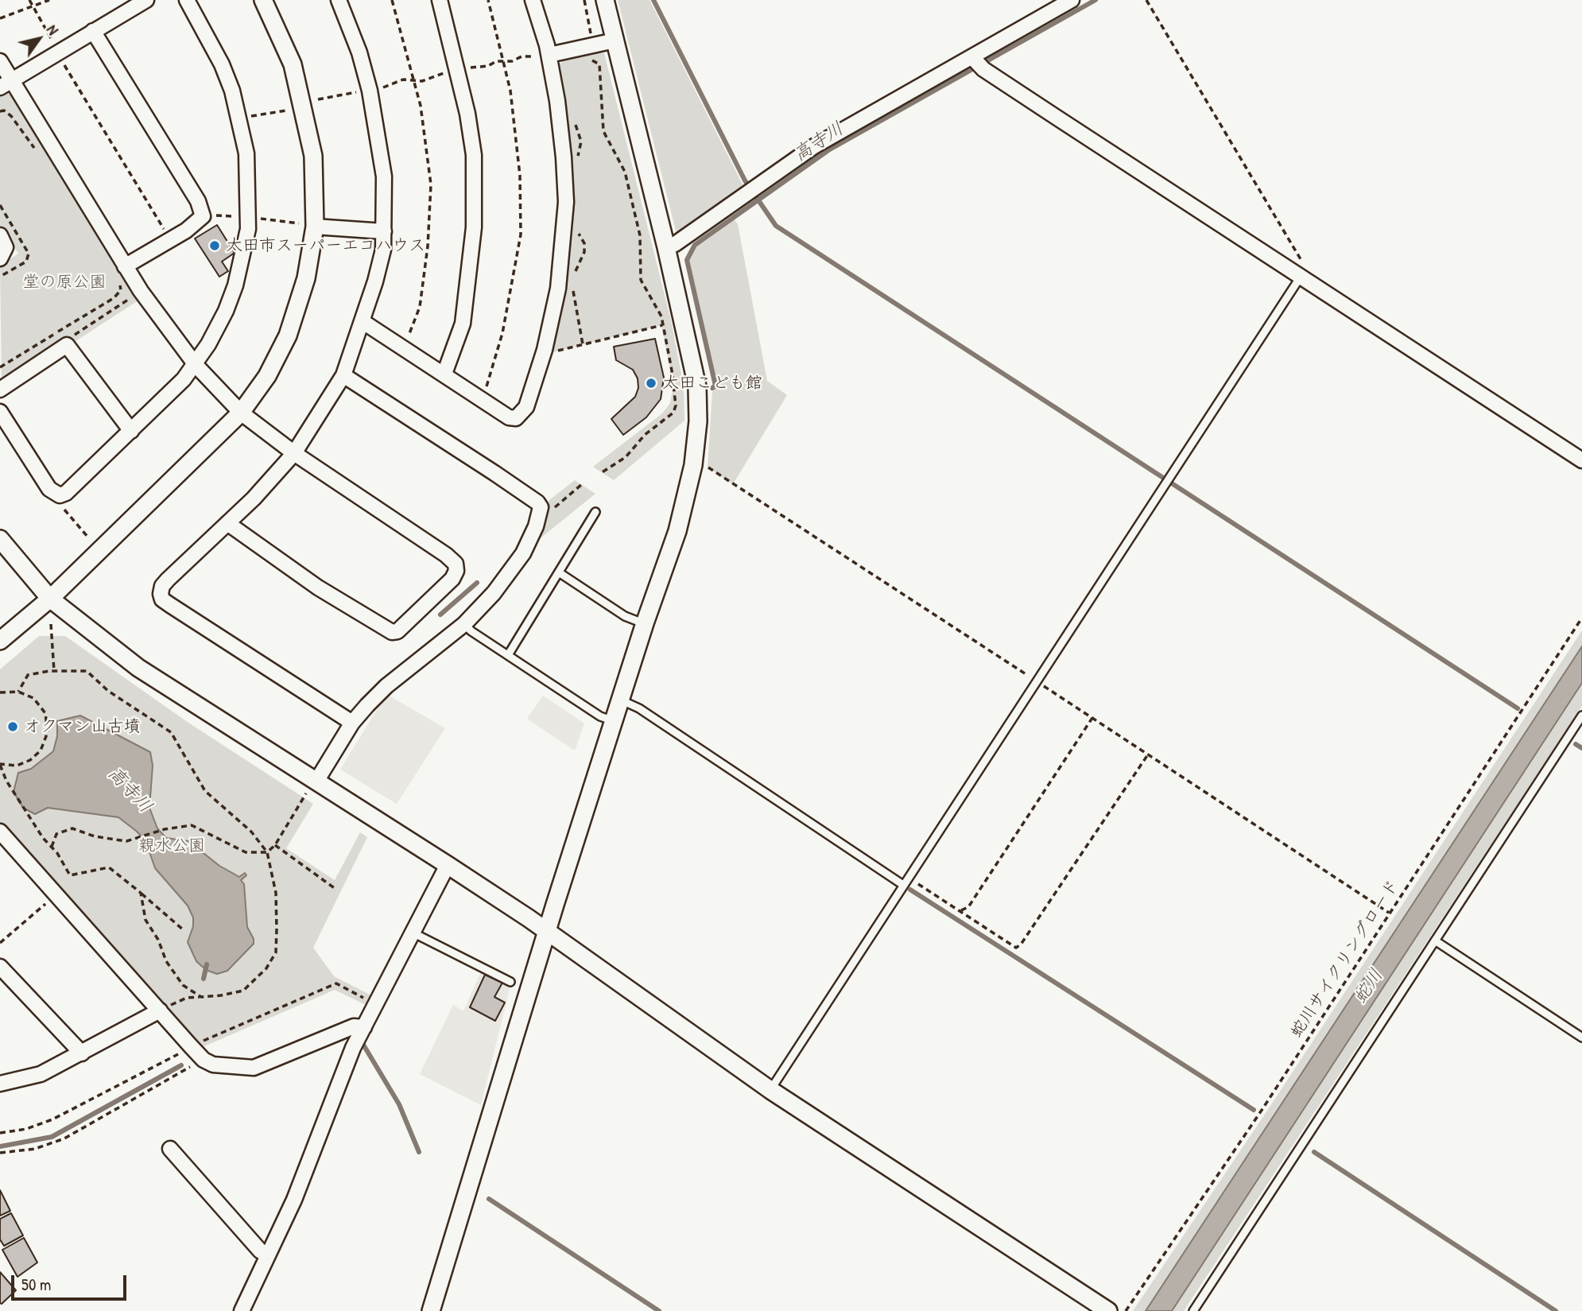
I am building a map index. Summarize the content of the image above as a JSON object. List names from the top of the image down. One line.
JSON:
{"streets":{"path":["蛇川サイクリングロード"]},"water":["高寺川","蛇川"],"parks":["堂の原公園","親水公園"],"places":["太田市スーパーエコハウス","太田こども館","オクマン山古墳"],"scale_bar":"50 m","north":"top right"}
